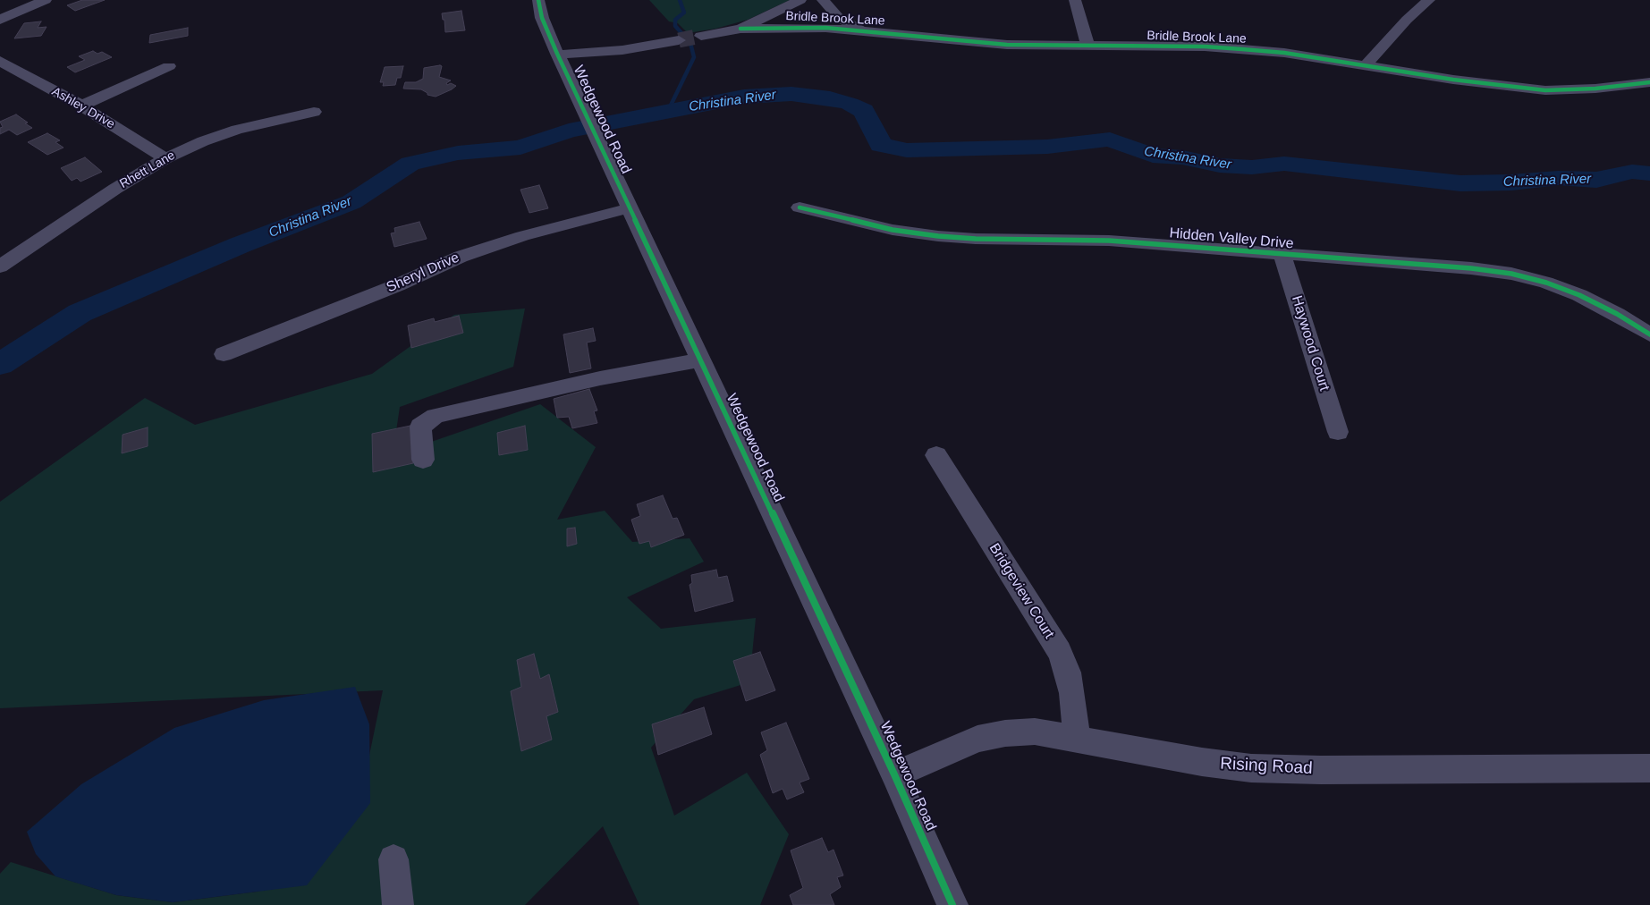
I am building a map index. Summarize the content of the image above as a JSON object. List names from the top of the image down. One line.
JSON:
{"streets":{"street":["Bridle Brook Lane","Ashley Drive","Wedgewood Road","Rhett Lane","Hidden Valley Drive","Sheryl Drive","Haywood Court","Bridgeview Court","Rising Road"]},"crossings":[["Ashley Drive","Rhett Lane"],["Wedgewood Road","Sheryl Drive"],["Wedgewood Road","Rising Road"],["Hidden Valley Drive","Haywood Court"],["Bridgeview Court","Rising Road"]],"water":["Christina River"]}
